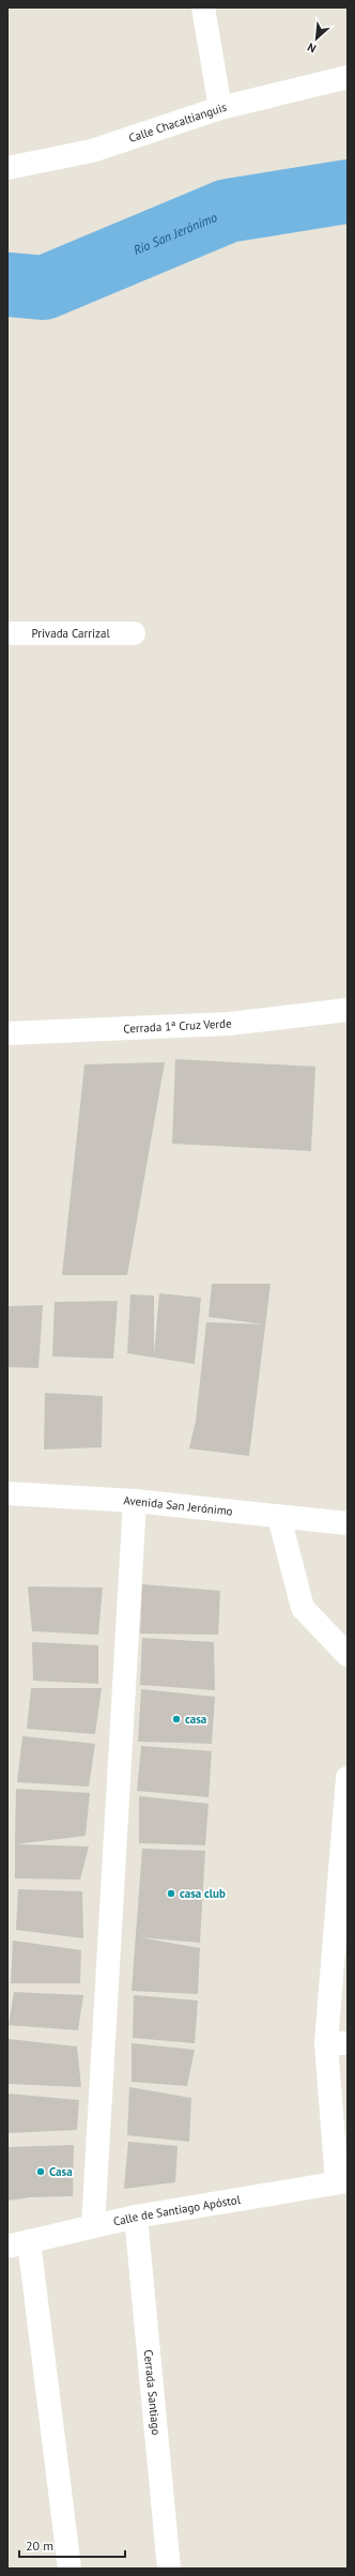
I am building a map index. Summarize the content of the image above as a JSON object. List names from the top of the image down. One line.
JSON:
{"streets":{"street":["Calle Chacaltianguis","Privada Carrizal","Cerrada 1ª Cruz Verde","Avenida San Jerónimo","Calle de Santiago Apóstol","Cerrada Santiago"]},"crossings":[["Calle de Santiago Apóstol","Cerrada Santiago"]],"water":["Río San Jerónimo"],"places":["casa","casa club","Casa"],"scale_bar":"20 m","north":"bottom left"}
